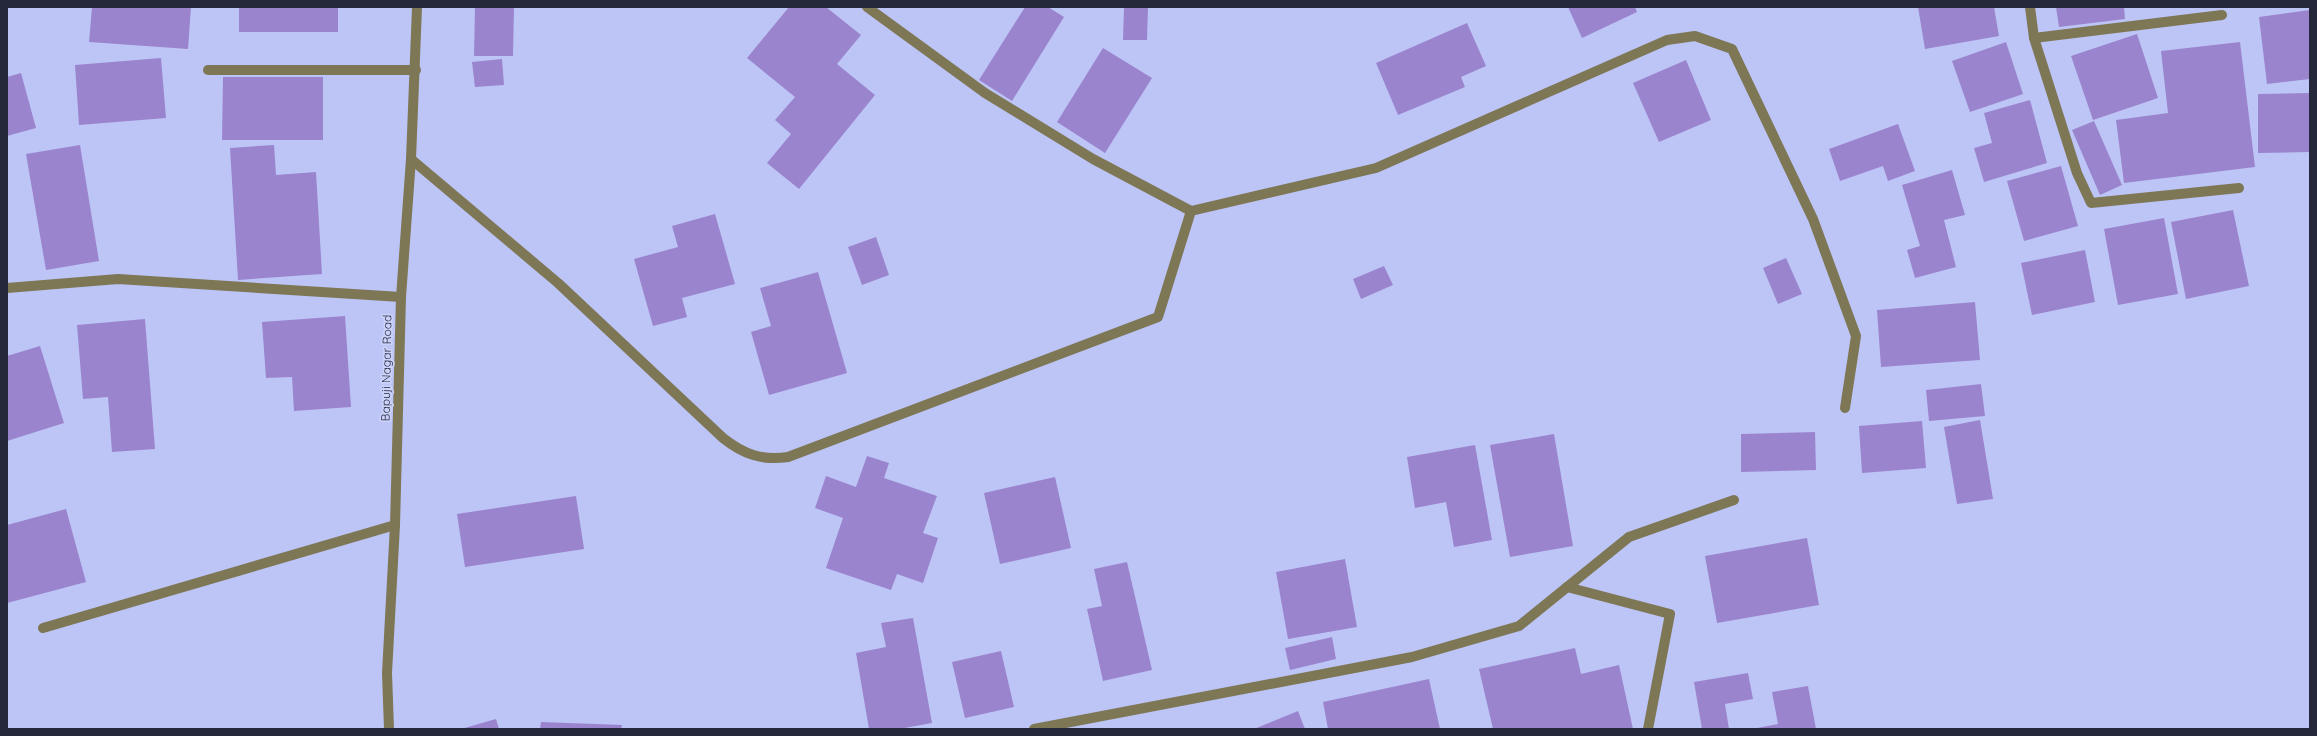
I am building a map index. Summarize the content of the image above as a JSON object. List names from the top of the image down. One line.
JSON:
{"streets":{"street":["Bapuji Nagar Road"]}}
